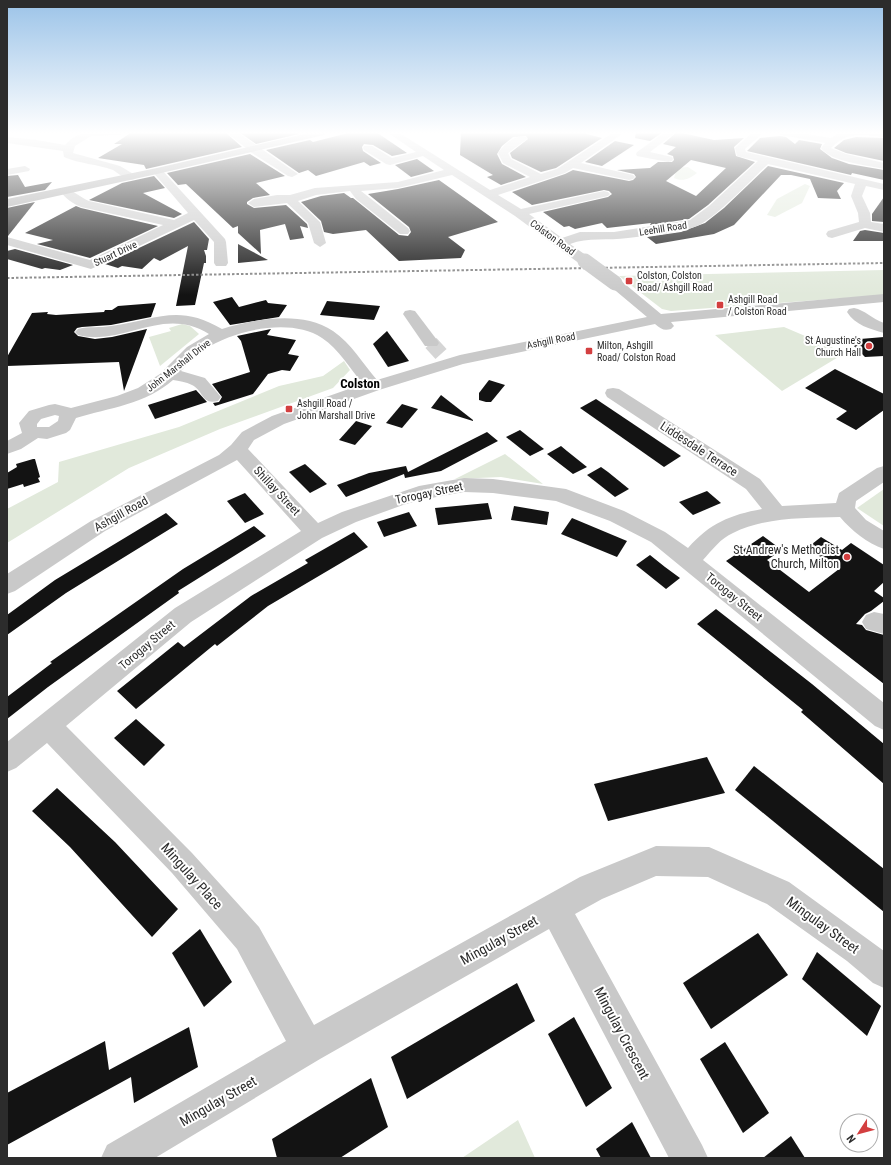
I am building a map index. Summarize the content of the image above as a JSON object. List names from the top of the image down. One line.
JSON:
{"streets":{"street":["Leehill Road","Colston Road","Stuart Drive","Ashgill Road","John Marshall Drive","Liddesdale Terrace","Shillay Street","Torogay Street","Mingulay Place","Mingulay Street","Mingulay Crescent"]},"crossings":[["Leehill Road","Colston Road"],["Colston Road","Ashgill Road"],["Ashgill Road","John Marshall Drive"],["Ashgill Road","Shillay Street"],["Shillay Street","Torogay Street"],["Torogay Street","Mingulay Place"],["Mingulay Place","Mingulay Street"],["Mingulay Street","Mingulay Crescent"]],"districts":["Colston"],"places":{"transit":["Colston, Colston Road/ Ashgill Road","Ashgill Road / Colston Road","Milton, Ashgill Road/ Colston Road","Ashgill Road / John Marshall Drive"],"other":["St Augustine's Church Hall","St Andrew's Methodist Church, Milton"]},"north":"bottom left"}
